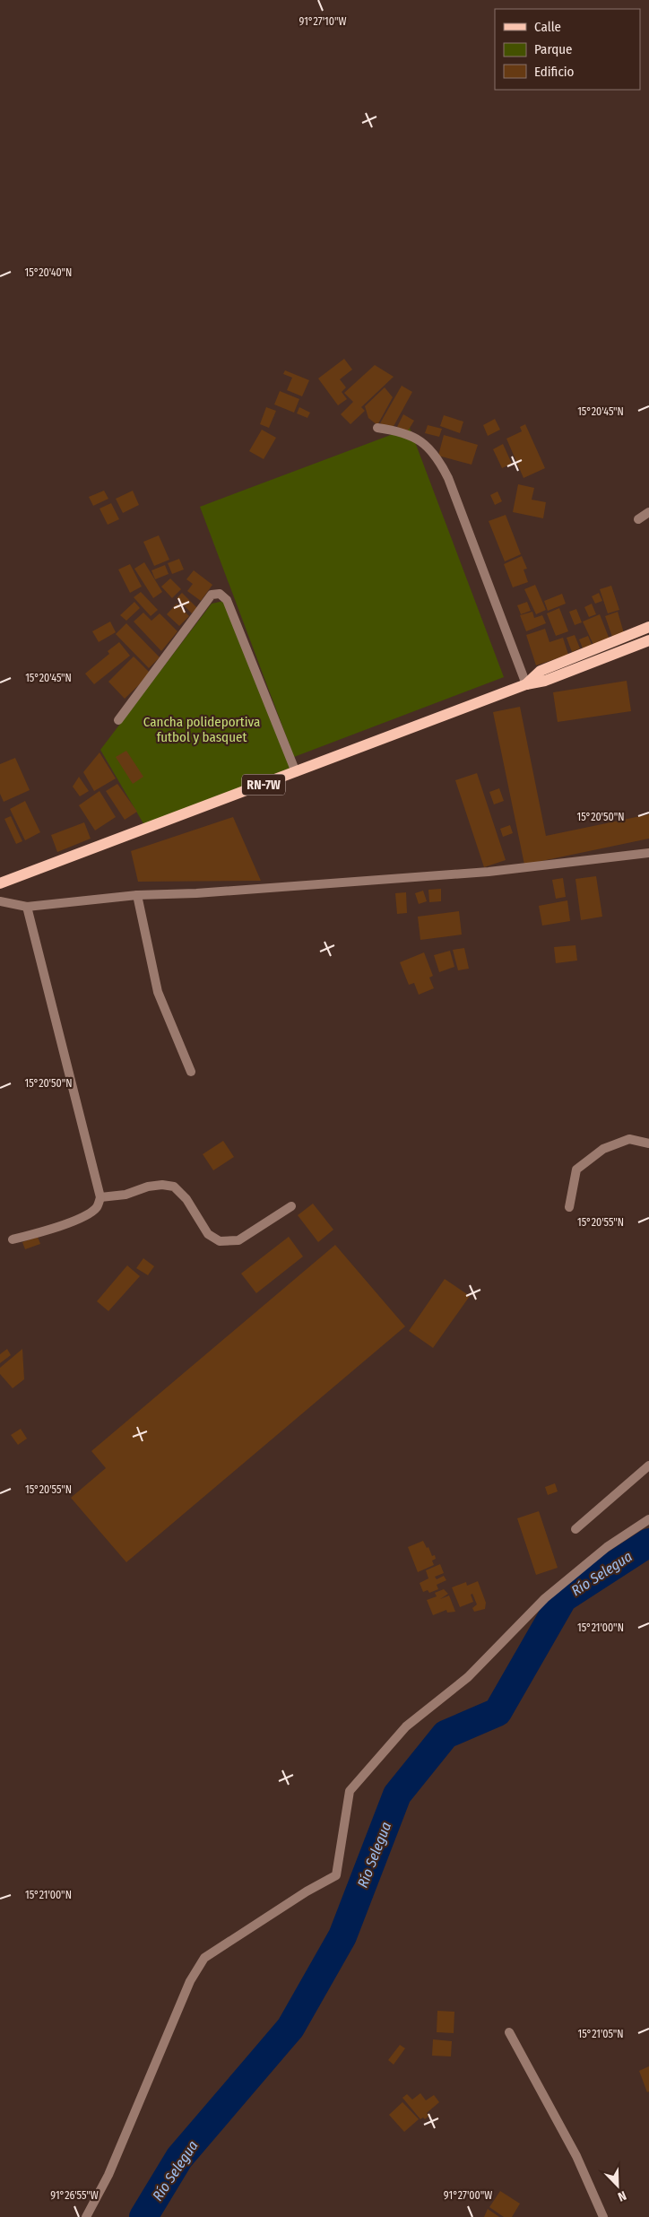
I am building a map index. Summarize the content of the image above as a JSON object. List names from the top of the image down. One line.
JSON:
{"streets":{"main road":["RN-7W"]},"water":["Río Selegua"],"parks":["Cancha polideportiva futbol y basquet"],"legend":["Calle","Parque","Edificio"],"north":"bottom right","coordinates":["91°27'10\"W","15°20'40\"N","15°20'45\"N","15°20'50\"N","15°20'55\"N","15°21'00\"N","15°21'05\"N","91°26'55\"W","91°27'00\"W"]}
